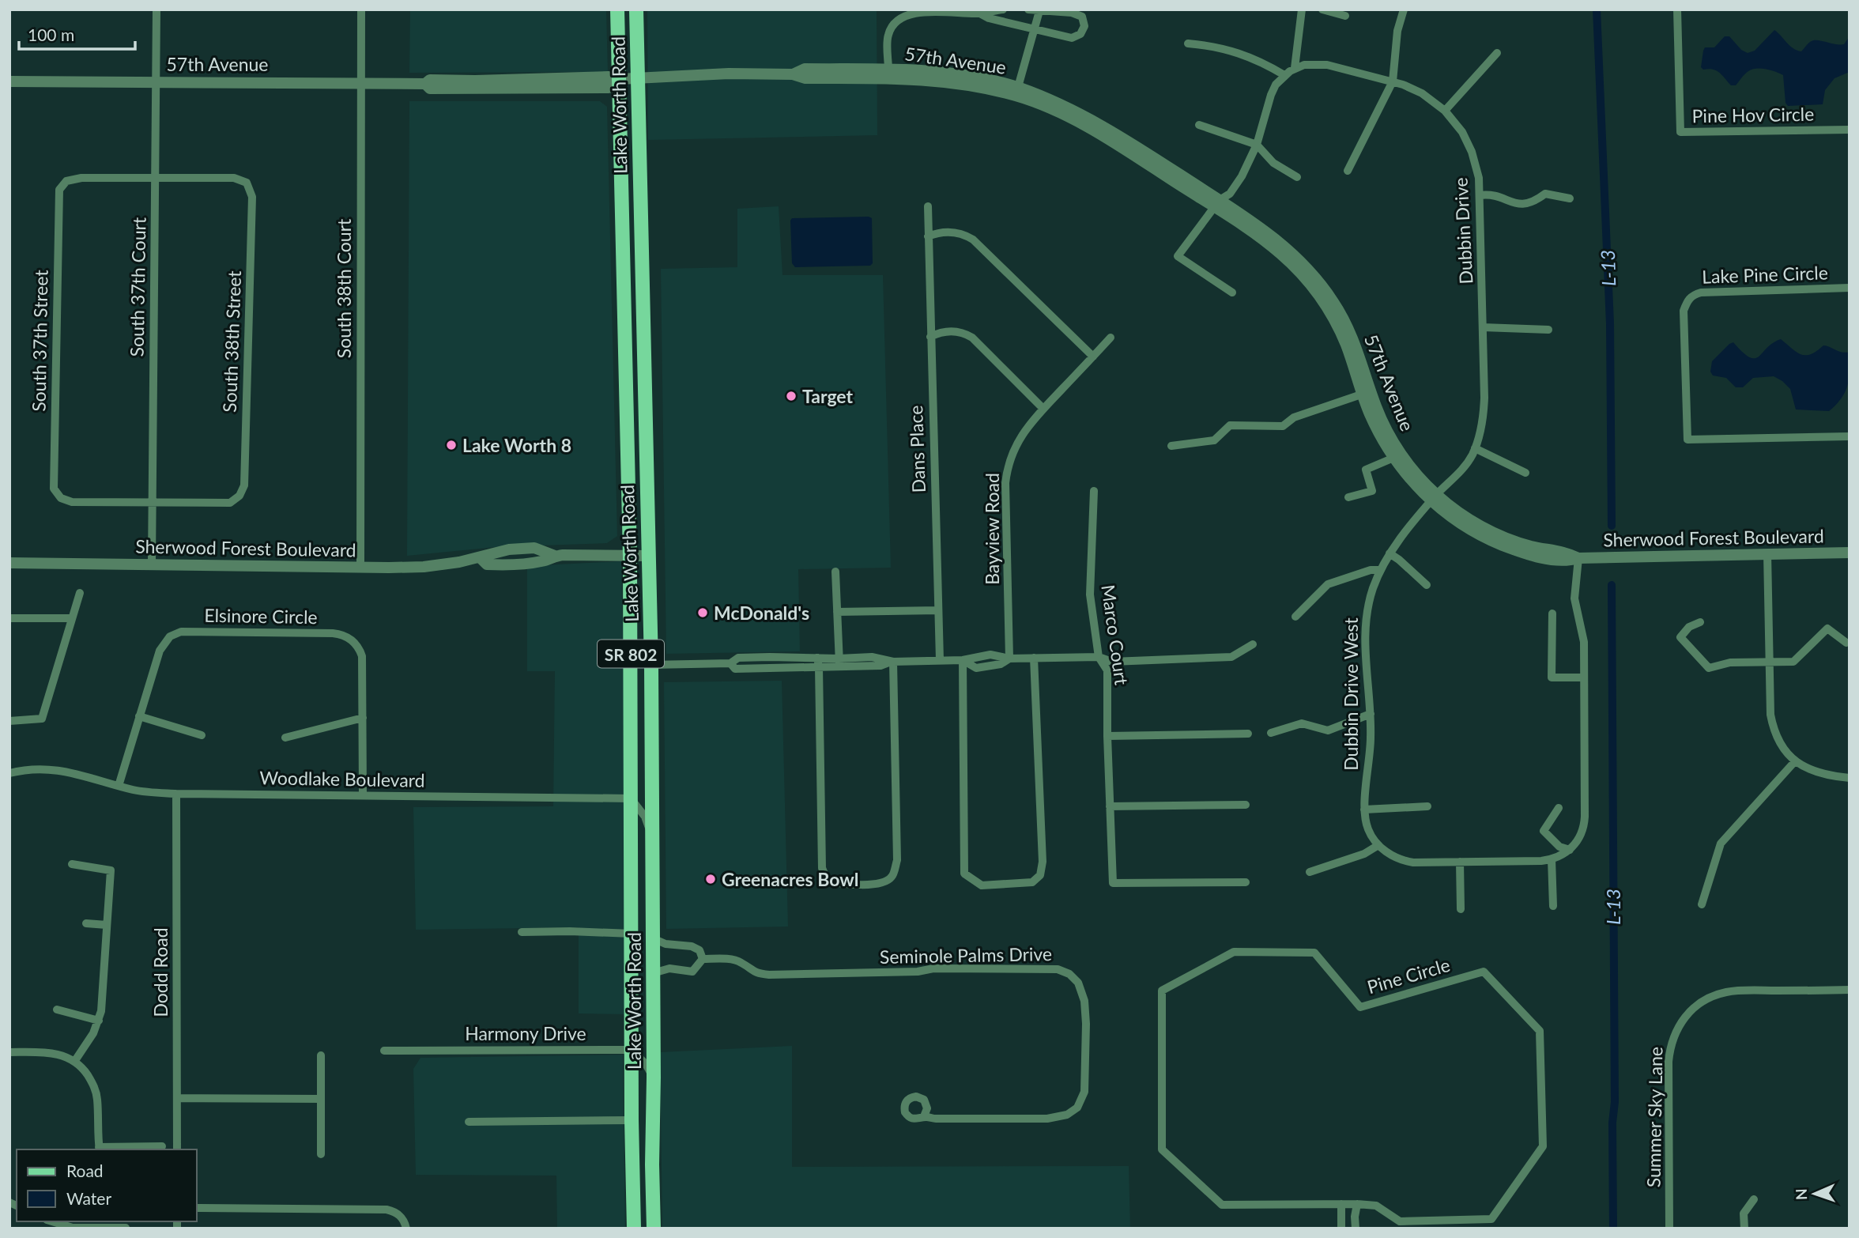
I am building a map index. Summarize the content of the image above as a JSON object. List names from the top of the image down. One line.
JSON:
{"streets":{"main road":["Lake Worth Road","SR 802"],"street":["57th Avenue","Pine Hov Circle","Dubbin Drive","Lake Pine Circle","South 37th Court","South 38th Court","South 37th Street","South 38th Street","Dans Place","Bayview Road","Sherwood Forest Boulevard","Elsinore Circle","Marco Court","Dubbin Drive West","Woodlake Boulevard","Seminole Palms Drive","Dodd Road","Pine Circle","Harmony Drive","Summer Sky Lane"]},"crossings":[["57th Avenue","Lake Worth Road"],["57th Avenue","Dubbin Drive"],["57th Avenue","South 37th Court"],["57th Avenue","South 38th Court"],["57th Avenue","Sherwood Forest Boulevard"],["57th Avenue","Dubbin Drive West"],["Lake Worth Road","Sherwood Forest Boulevard"],["Lake Worth Road","Woodlake Boulevard"],["Lake Worth Road","Seminole Palms Drive"],["Lake Worth Road","Harmony Drive"],["Dubbin Drive","Dubbin Drive West"],["South 37th Court","South 37th Street"],["South 37th Court","South 38th Street"],["South 37th Court","Sherwood Forest Boulevard"],["South 38th Court","Sherwood Forest Boulevard"],["South 37th Street","South 38th Street"],["Elsinore Circle","Woodlake Boulevard"],["Woodlake Boulevard","Dodd Road"]],"water":["L-13"],"places":["Target","Lake Worth 8","McDonald's","Greenacres Bowl"],"legend":["Road","Water"],"scale_bar":"100 m","north":"left"}
